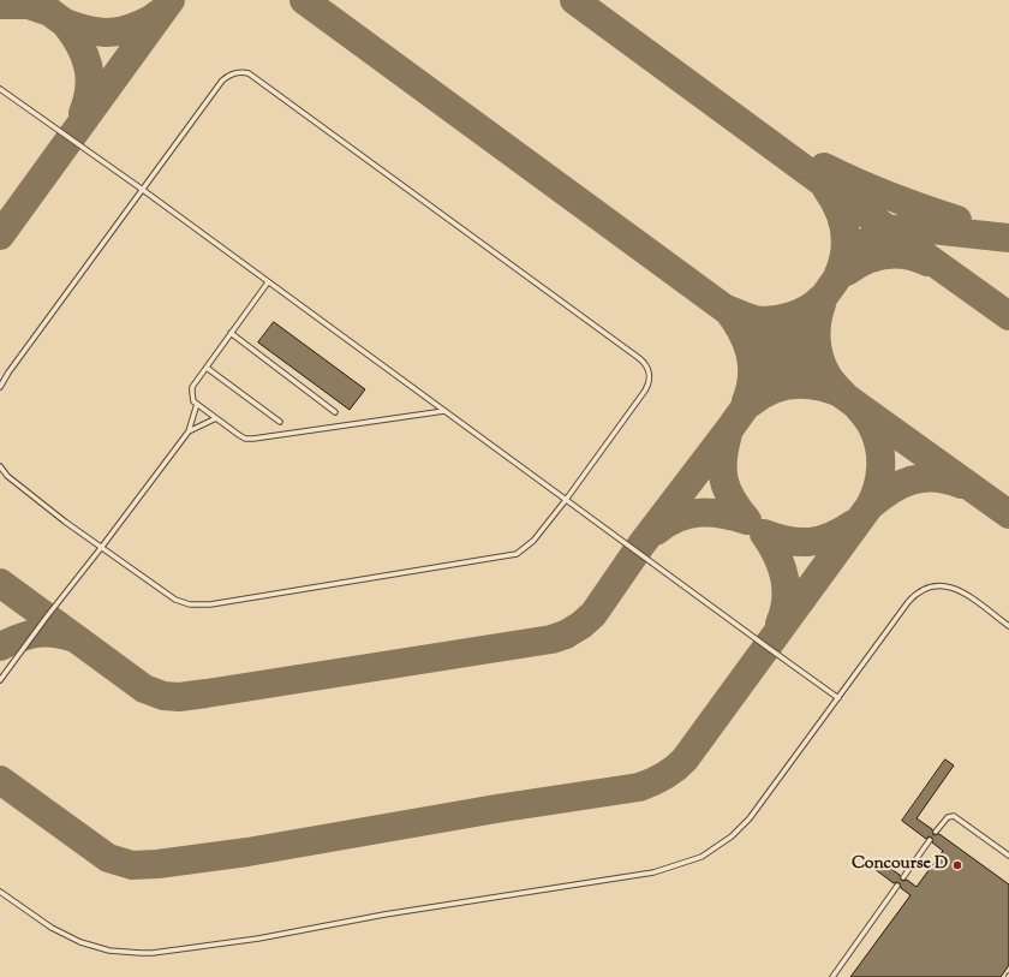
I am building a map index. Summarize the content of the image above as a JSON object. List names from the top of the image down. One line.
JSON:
{"places":["Concourse D"]}
